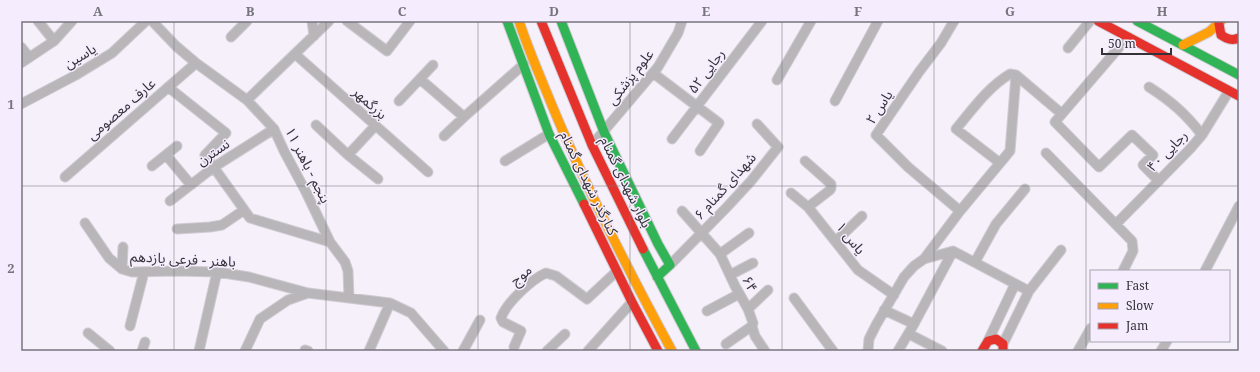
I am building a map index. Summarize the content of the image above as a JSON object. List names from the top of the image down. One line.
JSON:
{"streets":{"main road":["بلوار شهدای گمنام","کنارگذر شهدای گمنام"],"street":["یاسین","رجایی ۵۲","علوم پزشکی","بزرگمهر","یاس ۲","عارف معصومی","رجایی ۴۰","نسترن","پنجم - باهنر ۱۱","شهدای گمنام ۶","یاس ۱","باهنر - فرعی یازدهم","موج","۶۴"]},"crossings":[["یاسین","پنجم - باهنر ۱۱"],["علوم پزشکی","بلوار شهدای گمنام"],["عارف معصومی","پنجم - باهنر ۱۱"],["نسترن","پنجم - باهنر ۱۱"],["پنجم - باهنر ۱۱","باهنر - فرعی یازدهم"],["کنارگذر شهدای گمنام","موج"],["شهدای گمنام ۶","۶۴"]],"legend":["Fast","Slow","Jam"],"scale_bar":"50 m","grid":{"columns":["A","B","C","D","E","F","G","H"],"rows":["1","2"]}}
